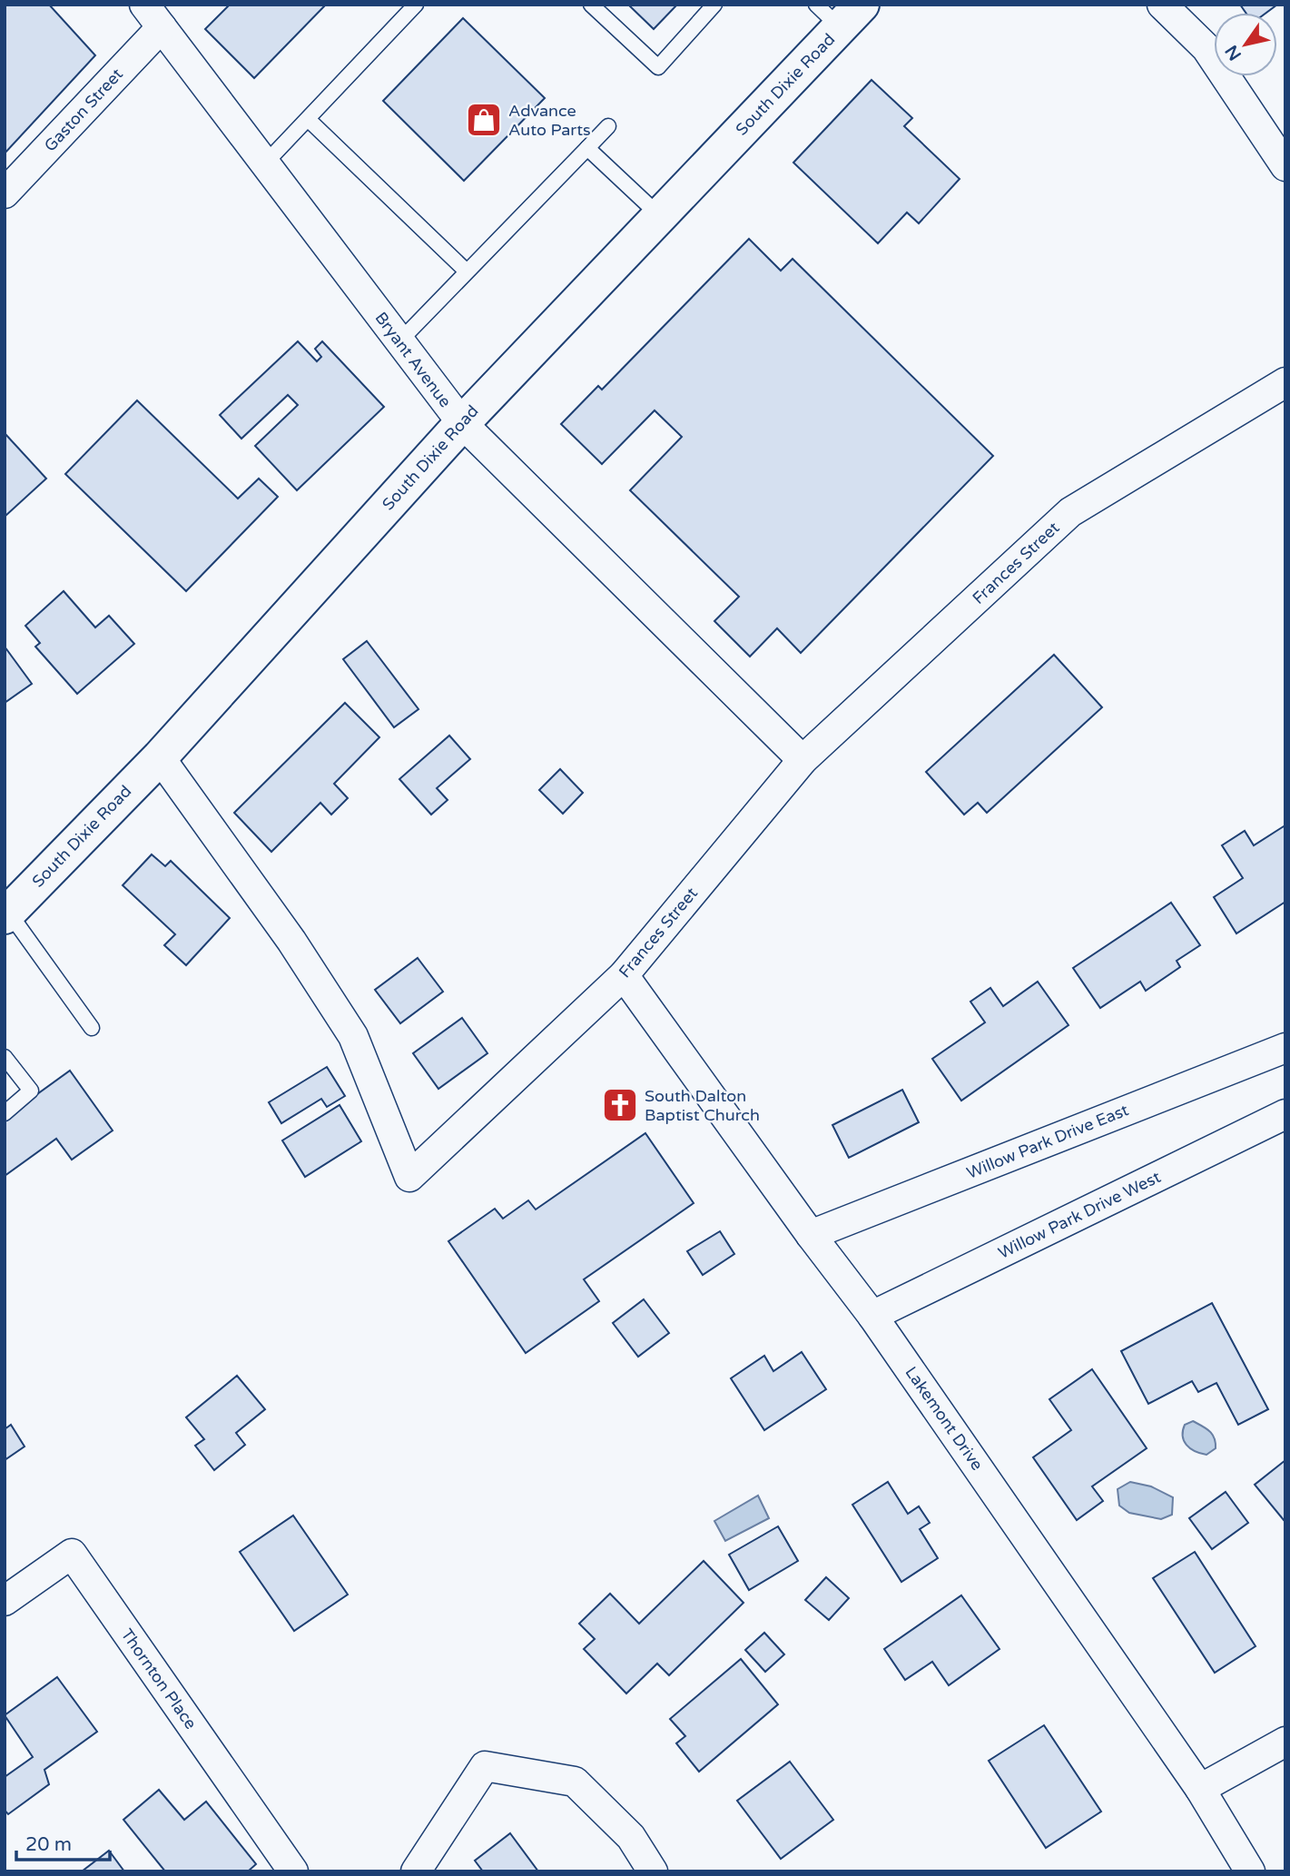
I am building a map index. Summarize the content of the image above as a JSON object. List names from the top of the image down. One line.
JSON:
{"streets":{"main road":["South Dixie Road"],"street":["Gaston Street","Bryant Avenue","Frances Street","Willow Park Drive East","Willow Park Drive West","Lakemont Drive","Thornton Place"]},"crossings":[["South Dixie Road","Bryant Avenue"],["South Dixie Road","Frances Street"],["Gaston Street","Bryant Avenue"],["Bryant Avenue","Frances Street"],["Frances Street","Lakemont Drive"],["Willow Park Drive East","Lakemont Drive"],["Willow Park Drive West","Lakemont Drive"]],"places":{"shop":["Advance Auto Parts"],"church":["South Dalton Baptist Church"]},"scale_bar":"20 m","north":"bottom left"}
